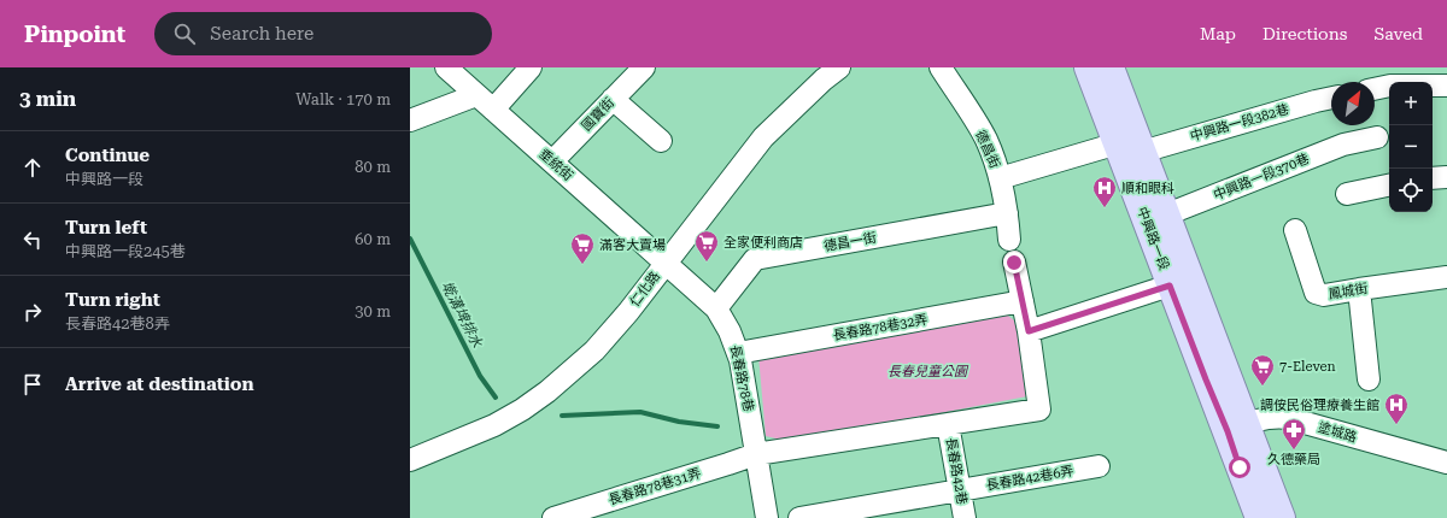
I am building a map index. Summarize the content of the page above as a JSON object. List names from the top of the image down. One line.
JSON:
{"streets":{"main road":["中興路一段"],"street":["國寶街","中興路一段382巷","德昌街","垂統街","中興路一段370巷","德昌一街","仁化路","鳳城街","長春路78巷32弄","長春路78巷","塗城路","長春路42巷","長春路42巷6弄","長春路78巷31弄"]},"crossings":[["國寶街","垂統街"],["中興路一段382巷","中興路一段"],["德昌街","德昌一街"],["垂統街","仁化路"],["垂統街","長春路78巷"],["中興路一段370巷","中興路一段"],["中興路一段","塗城路"],["德昌一街","長春路78巷"],["仁化路","長春路78巷"],["長春路78巷32弄","長春路78巷"],["長春路78巷","長春路78巷31弄"],["長春路42巷","長春路42巷6弄"],["長春路42巷","長春路78巷31弄"]],"water":["墘溝埤排水"],"parks":["長春兒童公園"],"places":{"hospital":["順和眼科","調侒民俗理療養生館"],"supermarket":["全家便利商店","滿客大賣場","7-Eleven"],"pharmacy":["久德藥局"]},"north":"top right","page":{"header":"Pinpoint","search":"Search here","nav":["Map","Directions","Saved"],"heading":["3 min","Walk · 170 m"],"map_buttons":["+","−"],"list":[["Continue","中興路一段","80 m"],["Turn left","中興路一段245巷","60 m"],["Turn right","長春路42巷8弄","30 m"],"Arrive at destination"]}}
